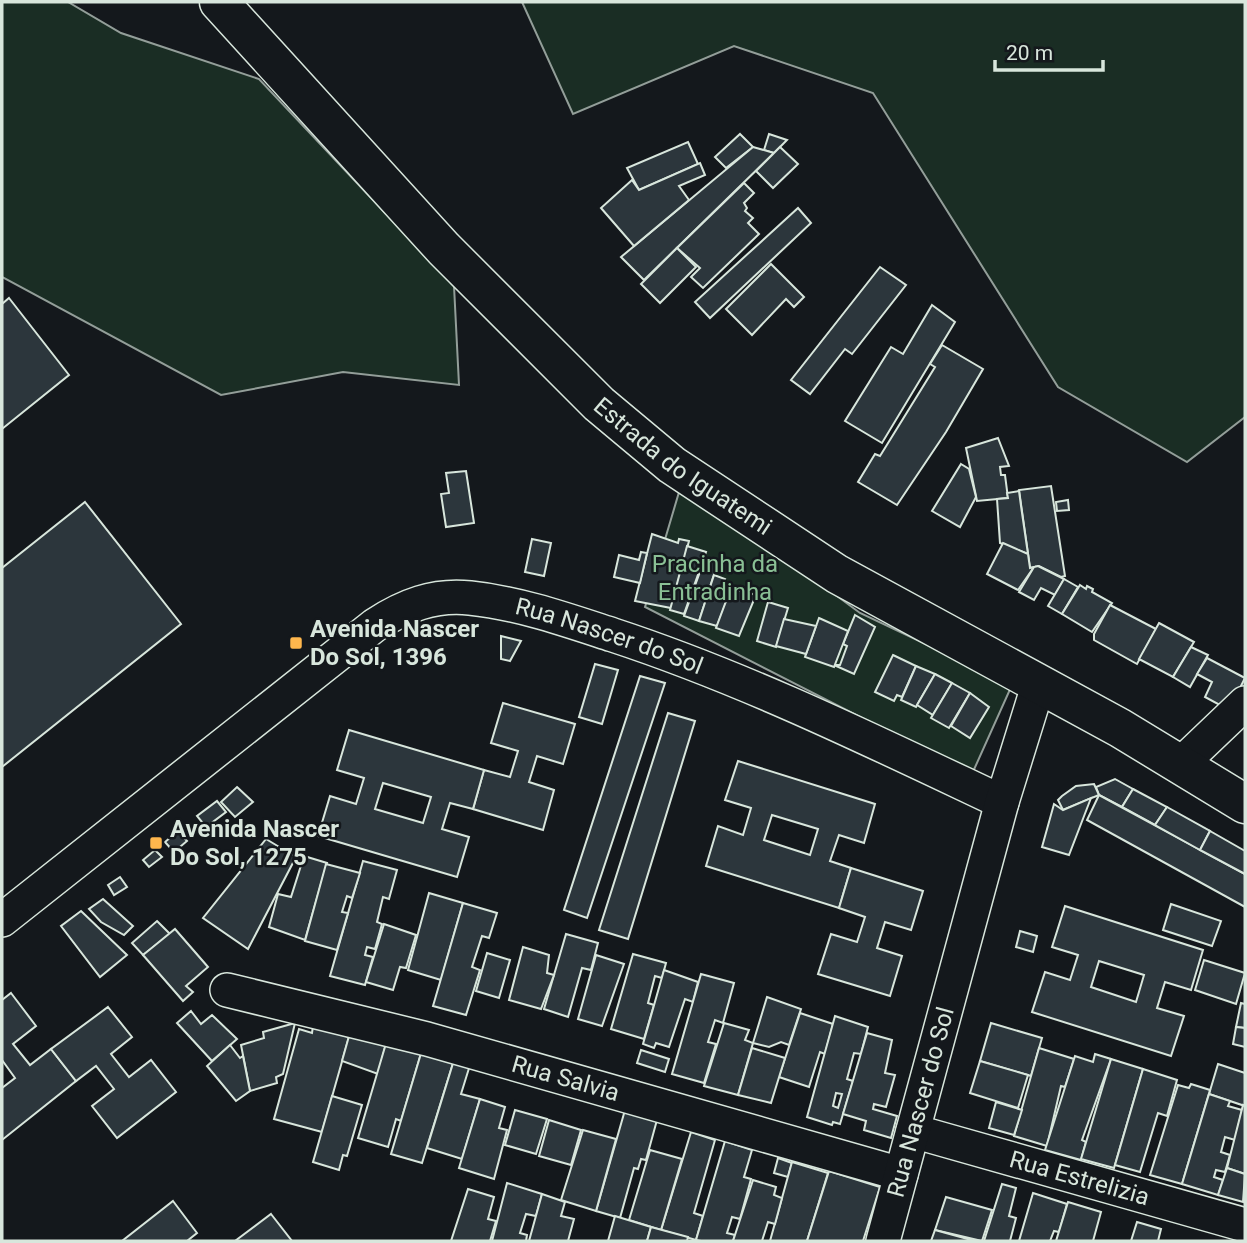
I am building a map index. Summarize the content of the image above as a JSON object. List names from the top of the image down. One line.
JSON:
{"streets":{"main road":["Estrada do Iguatemi"],"street":["Rua Nascer do Sol","Rua Salvia","Rua Estrelizia"]},"crossings":[["Estrada do Iguatemi","Rua Nascer do Sol"],["Rua Nascer do Sol","Rua Salvia"],["Rua Nascer do Sol","Rua Estrelizia"]],"parks":["Pracinha da Entradinha"],"places":{"transit":["Avenida Nascer Do Sol, 1396","Avenida Nascer Do Sol, 1275"]},"scale_bar":"20 m"}
